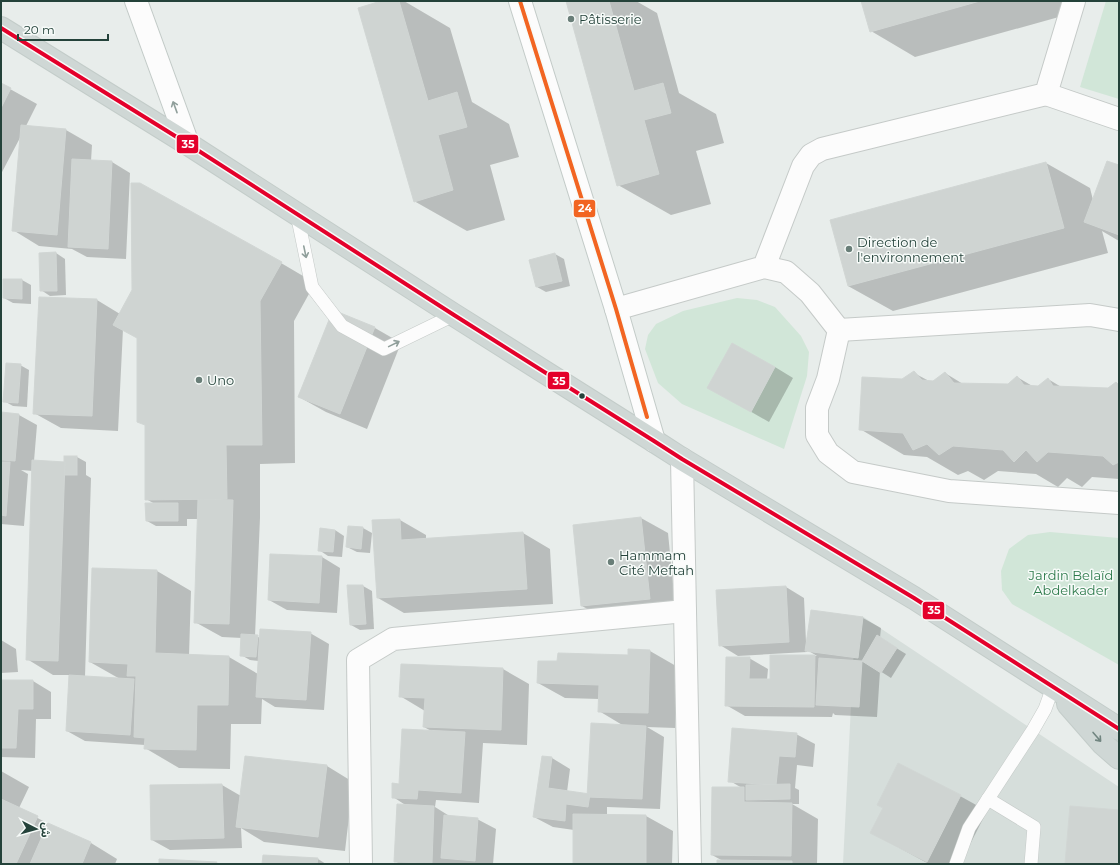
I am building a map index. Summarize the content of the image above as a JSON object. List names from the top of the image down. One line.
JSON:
{"parks":["Jardin Belaïd Abdelkader"],"places":["Pâtisserie","Direction de l'environnement","Uno","Hammam Cité Meftah"],"lines":["transit line 24","transit line 35"],"scale_bar":"20 m","north":"right"}
